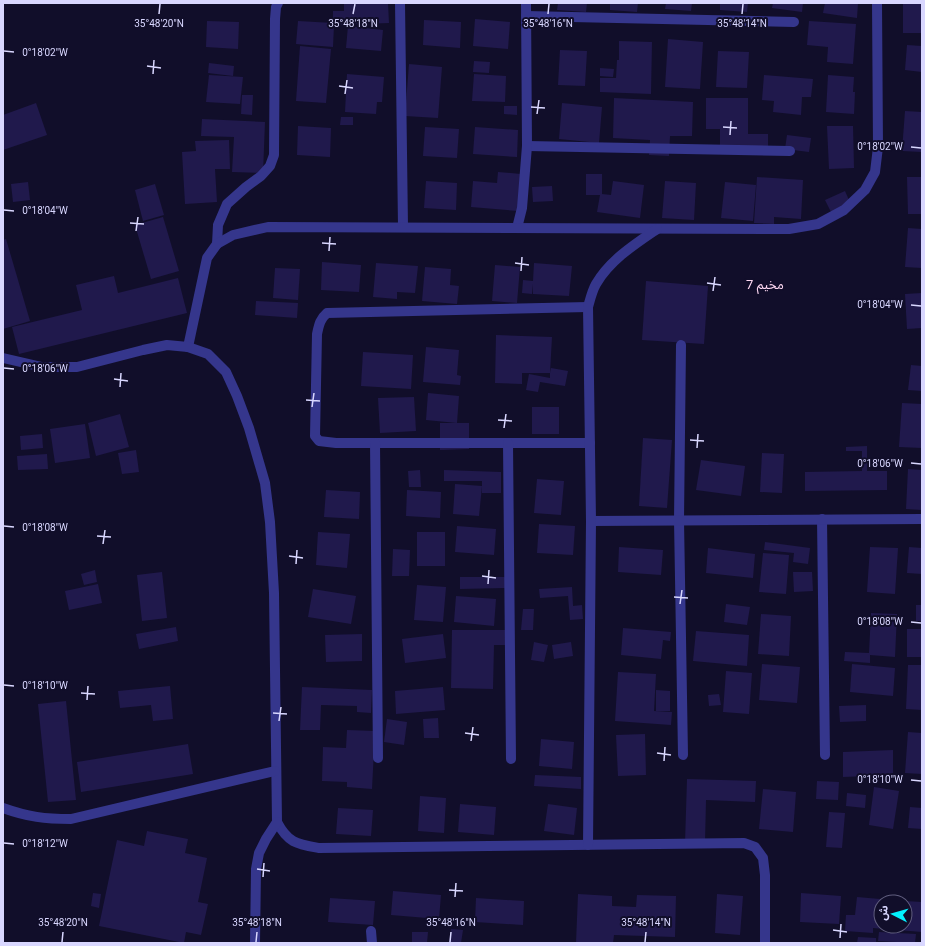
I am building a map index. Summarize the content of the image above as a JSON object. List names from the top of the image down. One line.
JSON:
{"districts":["مخيم 7"],"north":"left","coordinates":["35°48'20\"N","35°48'18\"N","35°48'16\"N","35°48'14\"N","0°18'02\"W","0°18'04\"W","0°18'06\"W","0°18'08\"W","0°18'10\"W","0°18'12\"W"]}
